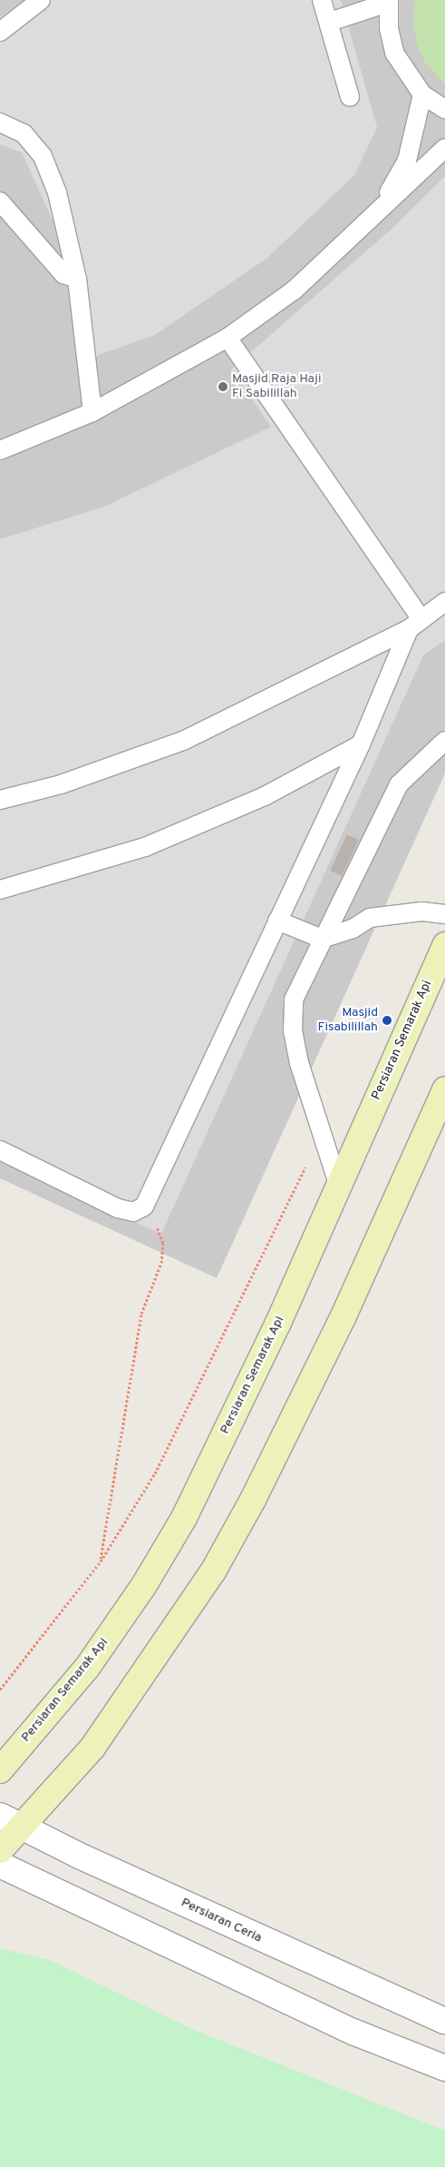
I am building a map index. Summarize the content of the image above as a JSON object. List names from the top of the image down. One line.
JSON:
{"streets":{"main road":["Persiaran Semarak Api"],"street":["Persiaran Ceria"]},"places":["Masjid Raja Haji Fi Sabilillah","Masjid Fisabilillah"]}
